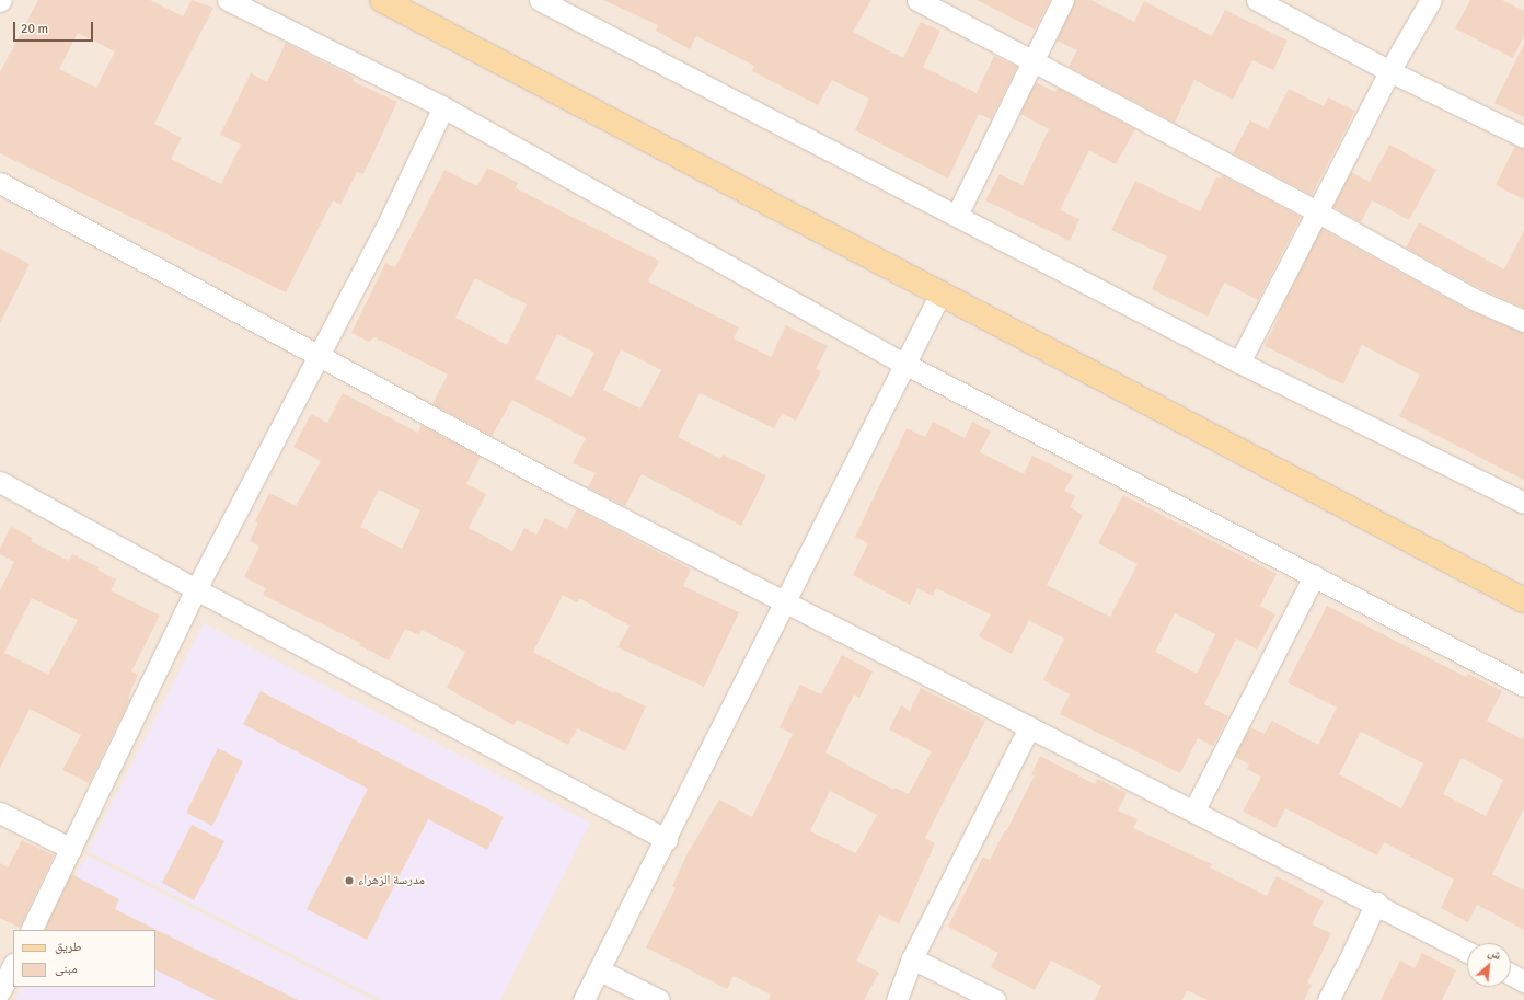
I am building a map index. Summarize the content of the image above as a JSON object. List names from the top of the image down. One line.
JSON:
{"places":["مدرسة الزهراء"],"legend":["طريق","مبنى"],"scale_bar":"20 m","north":"top right"}
